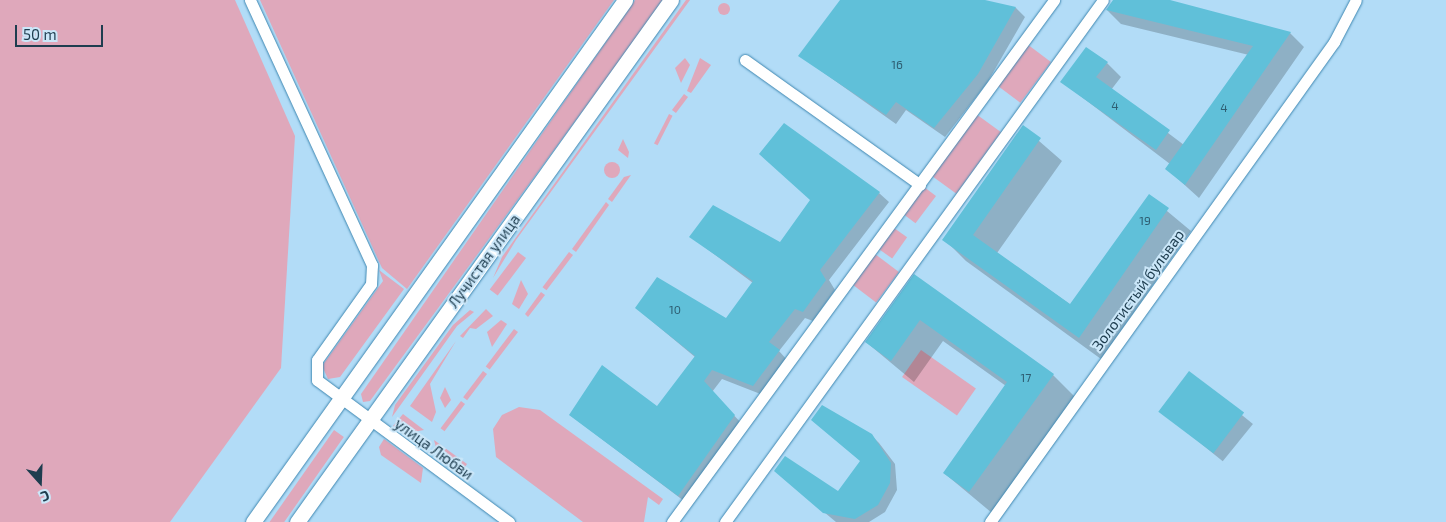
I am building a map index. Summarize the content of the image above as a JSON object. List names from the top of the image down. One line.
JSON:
{"streets":{"main road":["Лучистая улица"],"street":["Золотистый бульвар","улица Любви"]},"crossings":[["Лучистая улица","улица Любви"]],"house_numbers":["16","4","4","19","10","17"],"scale_bar":"50 m","north":"bottom"}
